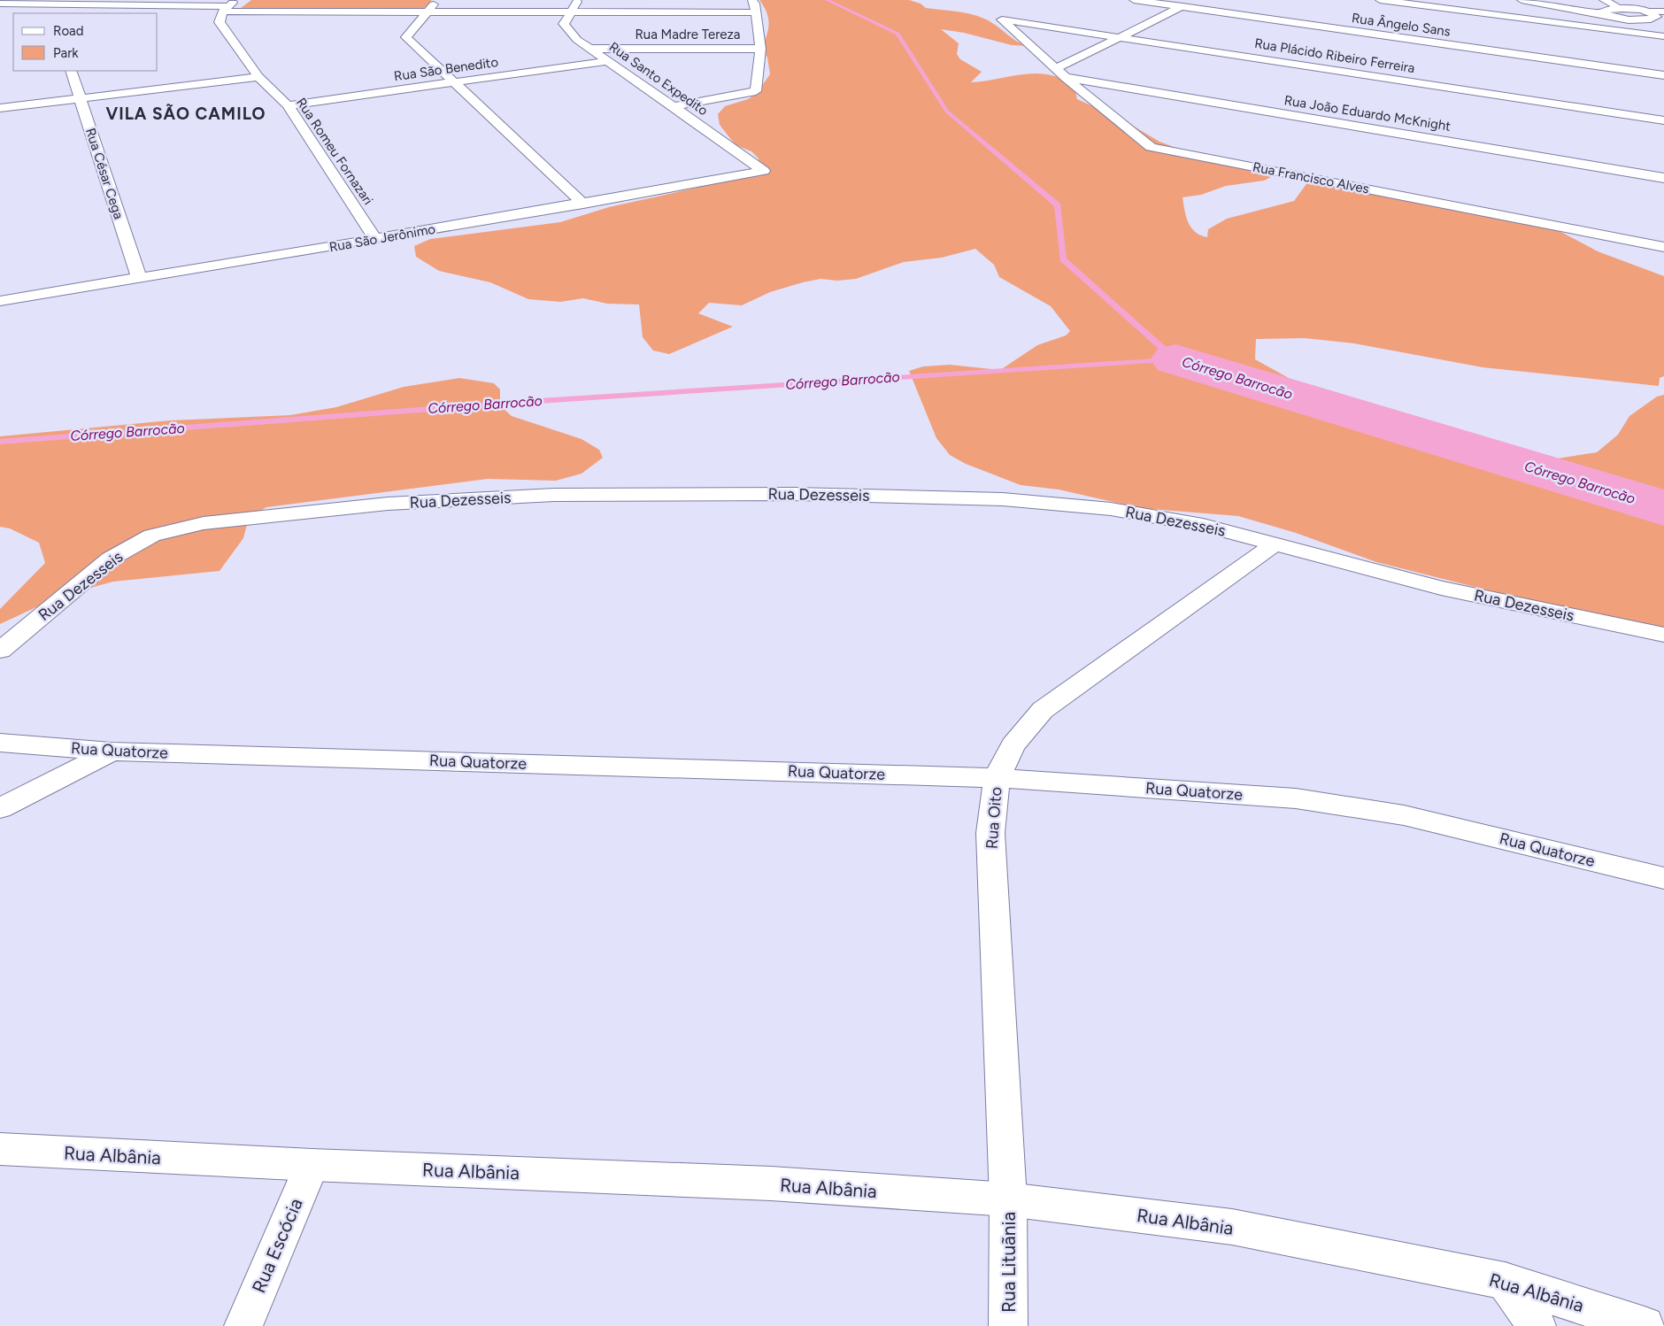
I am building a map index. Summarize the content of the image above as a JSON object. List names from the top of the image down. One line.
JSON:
{"streets":{"street":["Rua Ângelo Sans","Rua Madre Tereza","Rua Plácido Ribeiro Ferreira","Rua São Benedito","Rua Santo Expedito","Rua João Eduardo McKnight","Rua Romeu Fornazari","Rua César Cega","Rua Francisco Alves","Rua São Jerônimo","Rua Dezesseis","Rua Quatorze","Rua Oito","Rua Albânia","Rua Escócia","Rua Lituãnia"]},"crossings":[["Rua Madre Tereza","Rua Santo Expedito"],["Rua Plácido Ribeiro Ferreira","Rua Francisco Alves"],["Rua São Benedito","Rua Santo Expedito"],["Rua São Benedito","Rua Romeu Fornazari"],["Rua Santo Expedito","Rua São Jerônimo"],["Rua João Eduardo McKnight","Rua Francisco Alves"],["Rua Romeu Fornazari","Rua São Jerônimo"],["Rua César Cega","Rua São Jerônimo"],["Rua Dezesseis","Rua Oito"],["Rua Quatorze","Rua Oito"],["Rua Oito","Rua Albânia"],["Rua Oito","Rua Lituãnia"],["Rua Albânia","Rua Escócia"],["Rua Albânia","Rua Lituãnia"]],"districts":["VILA SÃO CAMILO"],"water":["Córrego Barrocão"],"legend":["Road","Park"]}
